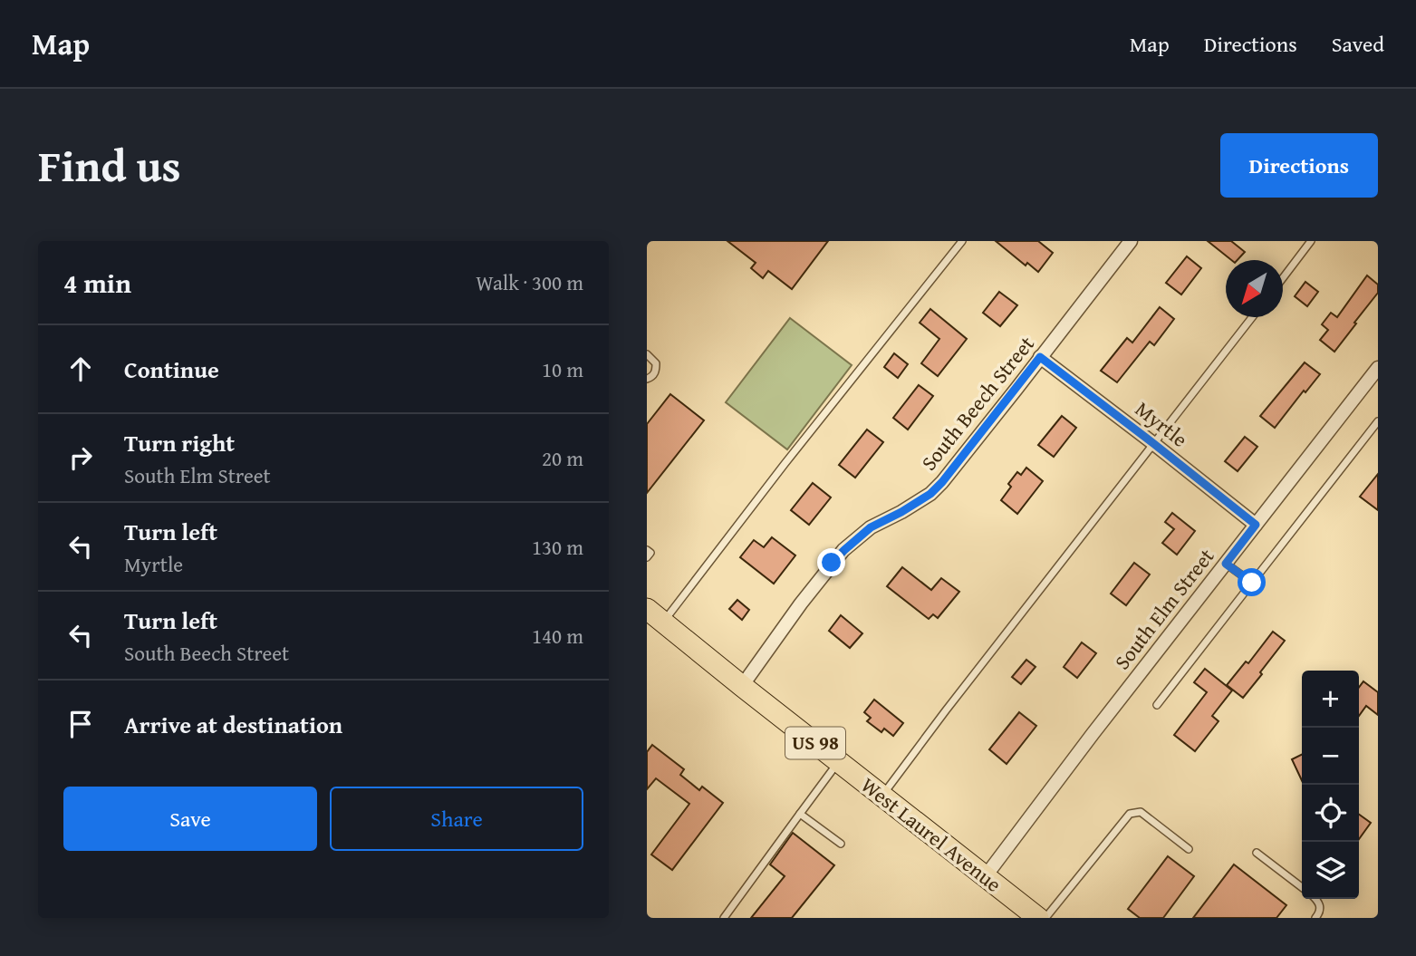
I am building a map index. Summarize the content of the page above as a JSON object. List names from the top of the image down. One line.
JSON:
{"streets":{"main road":["US 98","West Laurel Avenue"],"street":["South Beech Street","Myrtle","South Elm Street"]},"crossings":[["South Beech Street","Myrtle"],["South Beech Street","West Laurel Avenue"],["Myrtle","South Elm Street"],["South Elm Street","West Laurel Avenue"]],"north":"bottom left","page":{"header":"Map","nav":["Map","Directions","Saved"],"title":"Find us","buttons":["Directions",["Save","Share"]],"heading":["4 min","Walk · 300 m"],"list":[["Continue","10 m"],["Turn right","South Elm Street","20 m"],["Turn left","Myrtle","130 m"],["Turn left","South Beech Street","140 m"],"Arrive at destination"],"map_buttons":["+","−"]}}
